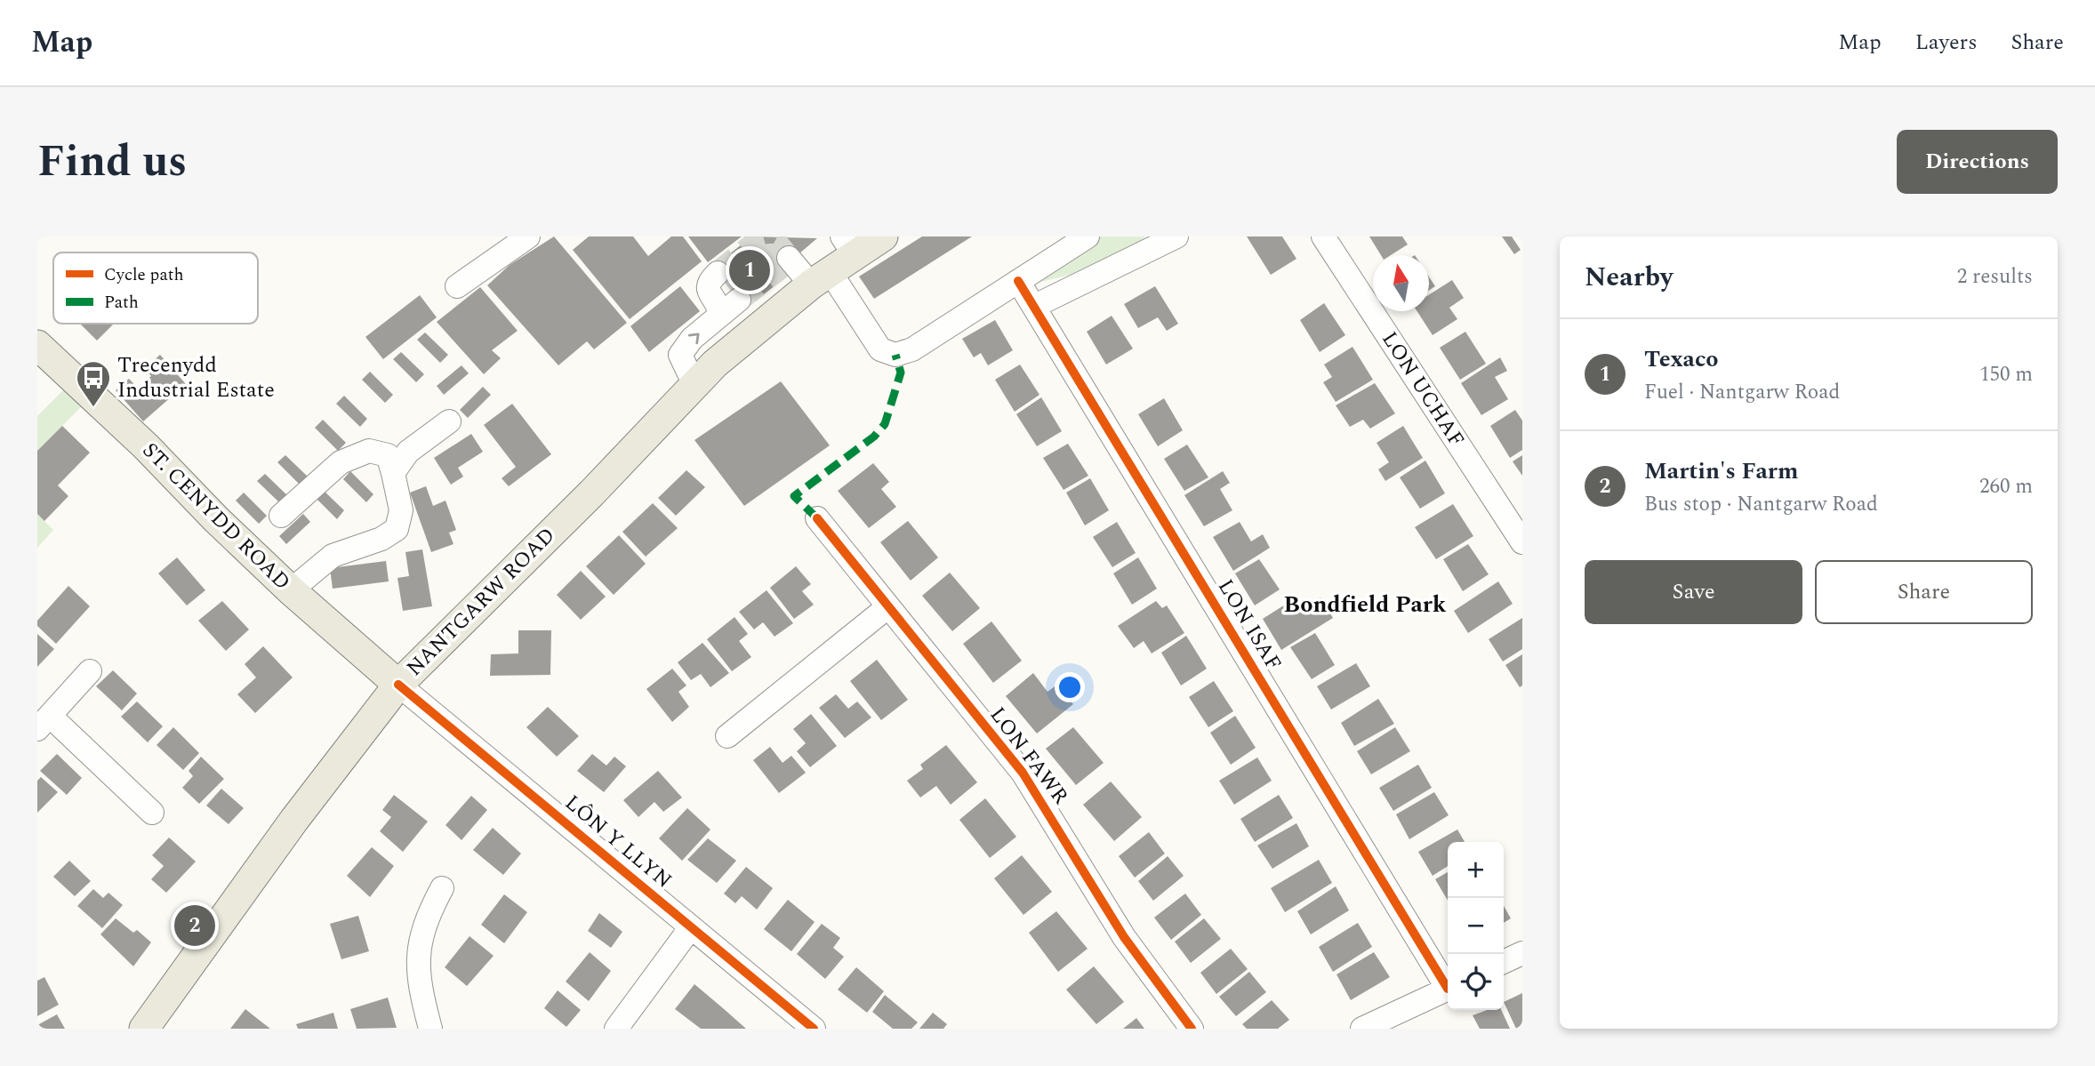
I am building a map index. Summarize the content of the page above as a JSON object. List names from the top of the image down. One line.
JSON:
{"streets":{"main road":["ST. CENYDD ROAD","NANTGARW ROAD"],"street":["LON UCHAF","LON ISAF","LON FAWR","LÔN Y LLYN"]},"crossings":[["ST. CENYDD ROAD","NANTGARW ROAD"],["ST. CENYDD ROAD","LÔN Y LLYN"],["NANTGARW ROAD","LÔN Y LLYN"]],"districts":["Bondfield Park"],"places":{"bus stop":["Trecenydd Industrial Estate"]},"legend":["Cycle path","Path"],"north":"top","page":{"header":"Map","nav":["Map","Layers","Share"],"title":"Find us","buttons":["Directions",["Save","Share"]],"heading":["Nearby","2 results"],"pins":["1","2"],"list":[{"mark":"1","name":"Texaco","note":"Fuel · Nantgarw Road","value":"150 m"},{"mark":"2","name":"Martin's Farm","note":"Bus stop · Nantgarw Road","value":"260 m"}],"map_buttons":["+","−"]}}
